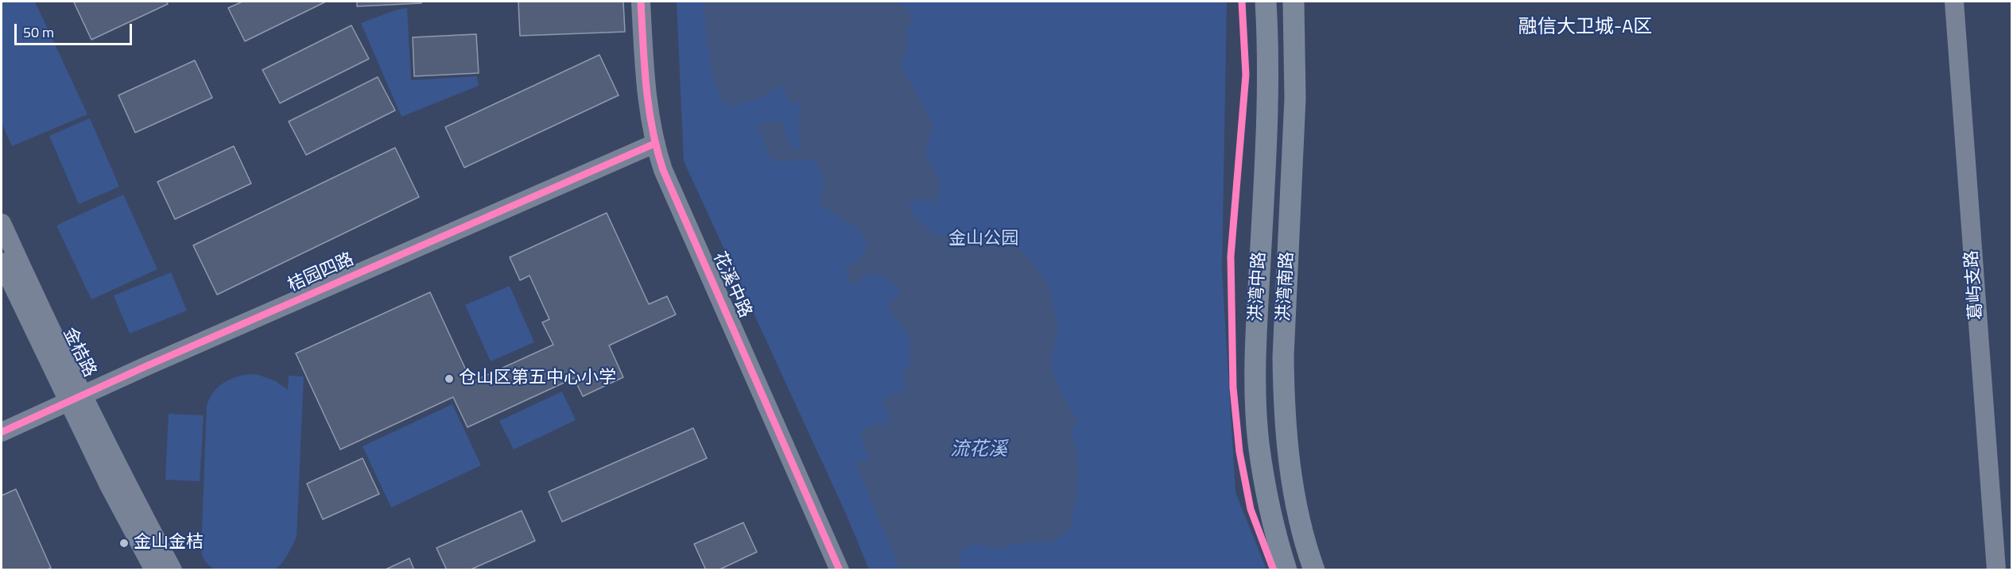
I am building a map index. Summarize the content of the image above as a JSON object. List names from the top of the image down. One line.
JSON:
{"streets":{"main road":["洪湾中路","洪湾南路"],"street":["桔园四路","花溪中路","葛屿支路","金桔路"]},"crossings":[["桔园四路","花溪中路"],["桔园四路","金桔路"]],"districts":["融信大卫城-A区"],"water":["流花溪"],"parks":["金山公园"],"places":["仓山区第五中心小学","金山金桔"],"scale_bar":"50 m"}
